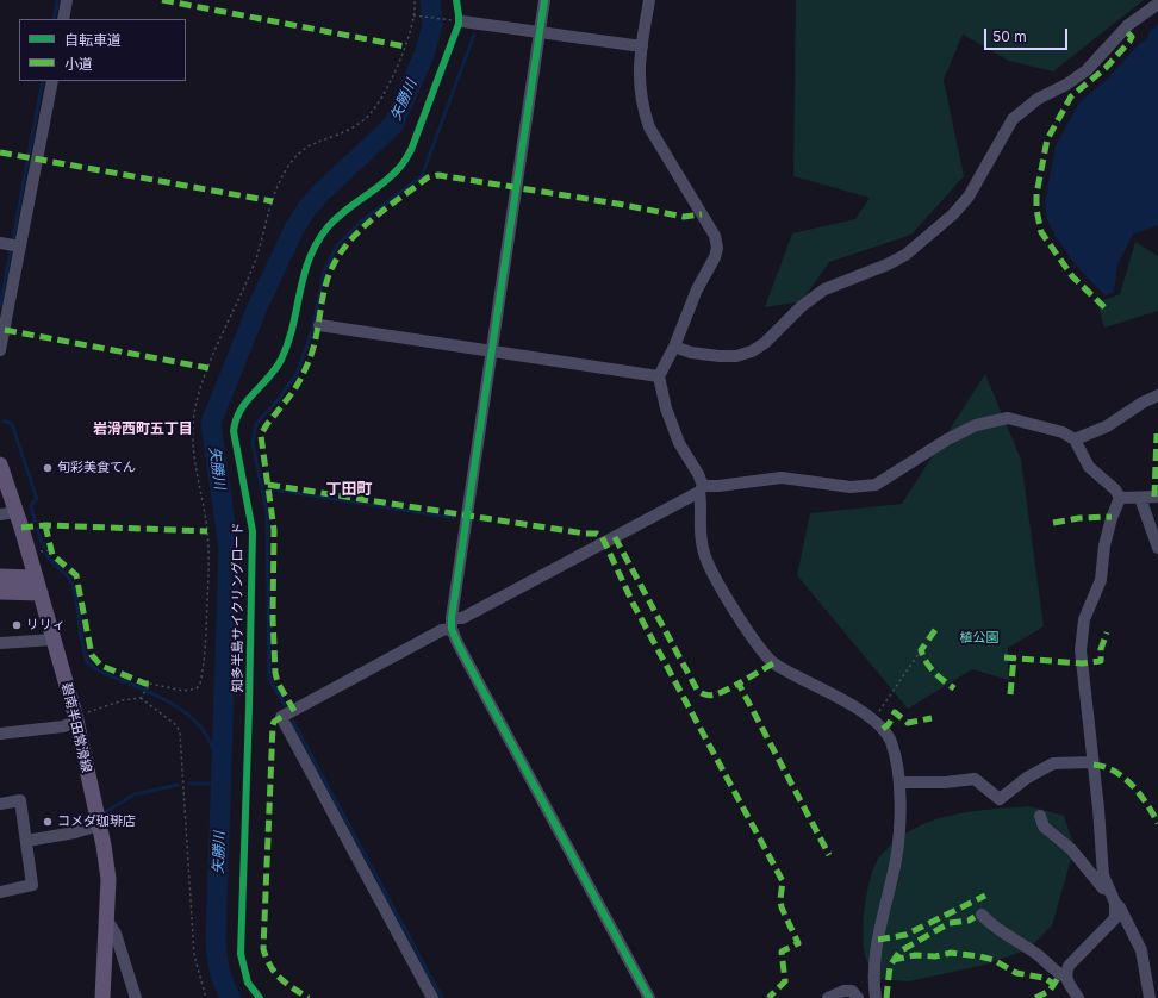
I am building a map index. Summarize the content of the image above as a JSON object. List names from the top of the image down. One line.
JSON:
{"streets":{"main road":["碧南半田常滑線"],"cycle path":["知多半島サイクリングロード"]},"districts":["岩滑西町五丁目","丁田町"],"water":["矢勝川"],"parks":["植公園"],"places":["旬彩美食てん","リリィ","コメダ珈琲店"],"legend":["自転車道","小道"],"scale_bar":"50 m"}
